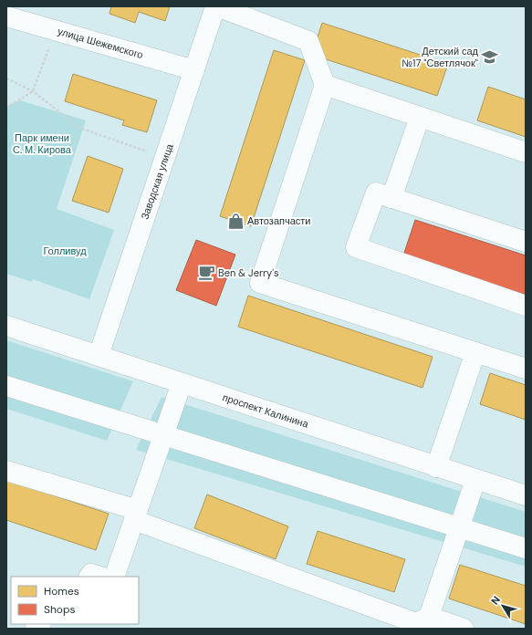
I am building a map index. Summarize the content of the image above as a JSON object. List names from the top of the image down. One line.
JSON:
{"streets":{"street":["улица Шежемского","Заводская улица","проспект Калинина"]},"crossings":[["улица Шежемского","Заводская улица"],["Заводская улица","проспект Калинина"]],"parks":["Парк имени С. М. Кирова","Голливуд"],"places":{"school or university":["Детский сад №17 \"Светлячок\""],"shop":["Автозапчасти"],"cafe":["Ben & Jerry's"]},"legend":["Homes","Shops"],"north":"top left"}
